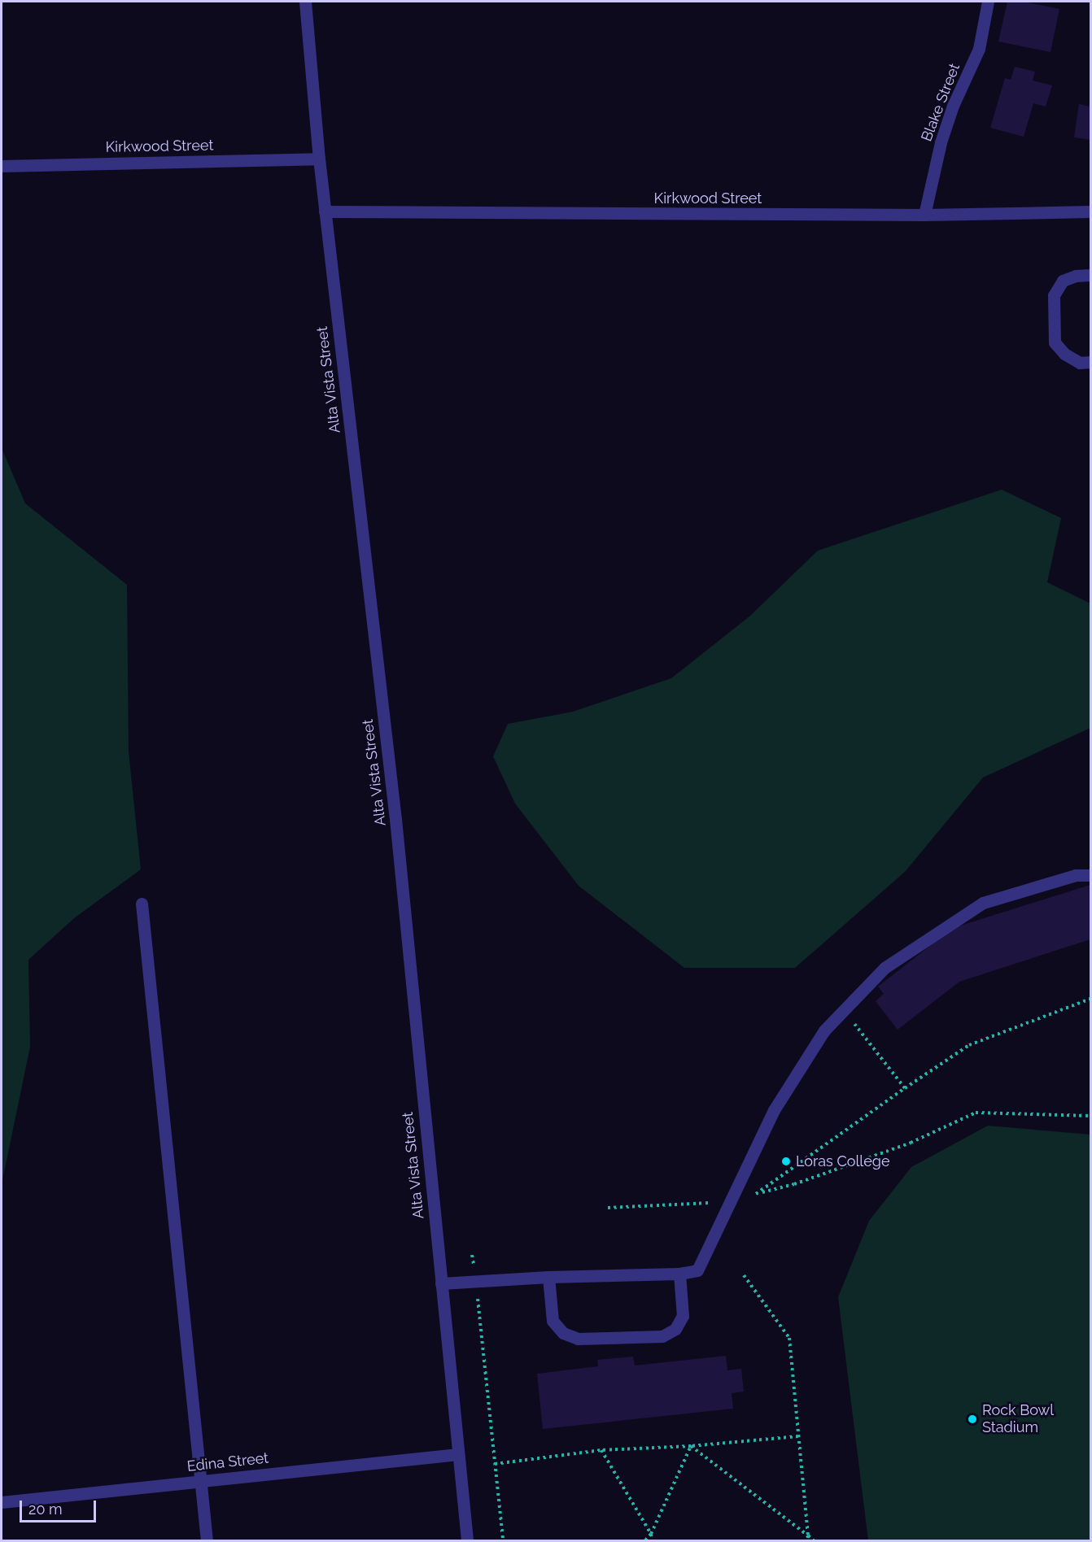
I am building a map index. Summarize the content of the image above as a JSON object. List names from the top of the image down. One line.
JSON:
{"streets":{"street":["Blake Street","Kirkwood Street","Alta Vista Street","Edina Street"]},"crossings":[["Blake Street","Kirkwood Street"],["Kirkwood Street","Alta Vista Street"],["Alta Vista Street","Edina Street"]],"places":["Loras College","Rock Bowl Stadium"],"scale_bar":"20 m"}
